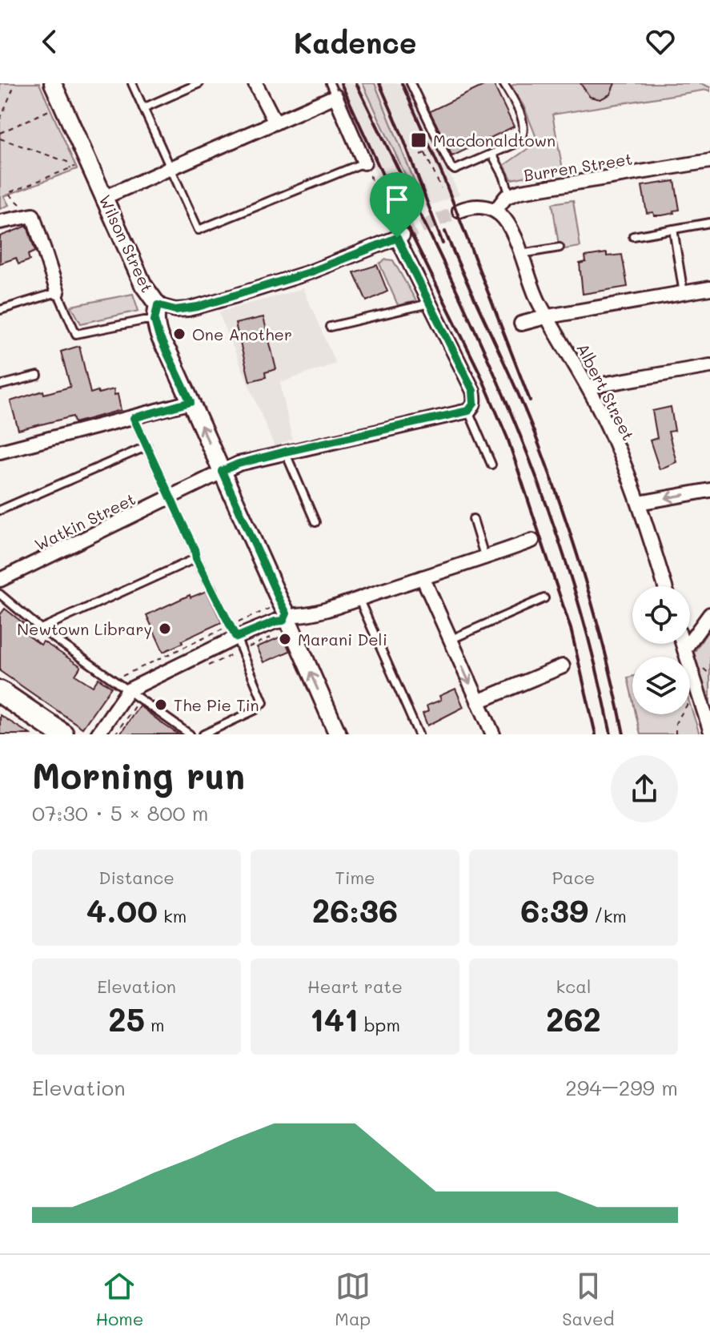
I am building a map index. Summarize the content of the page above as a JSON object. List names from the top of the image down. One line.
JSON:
{"streets":{"street":["Burren Street","Wilson Street","Albert Street","Watkin Street"]},"crossings":[["Burren Street","Albert Street"],["Wilson Street","Watkin Street"]],"places":{"transit":["Macdonaldtown"],"other":["One Another","Newtown Library","Marani Deli","The Pie Tin"]},"page":{"header":"Kadence","heading":["Morning run","07:30 · 5 × 800 m"],"stats":[["Distance","4.00 km"],["Time","26:36"],["Pace","6:39 /km"],["Elevation","25 m"],["Heart rate","141 bpm"],["kcal","262"]],"chart":["Elevation","294–299 m"],"tabs":["Home","Map","Saved"]}}
